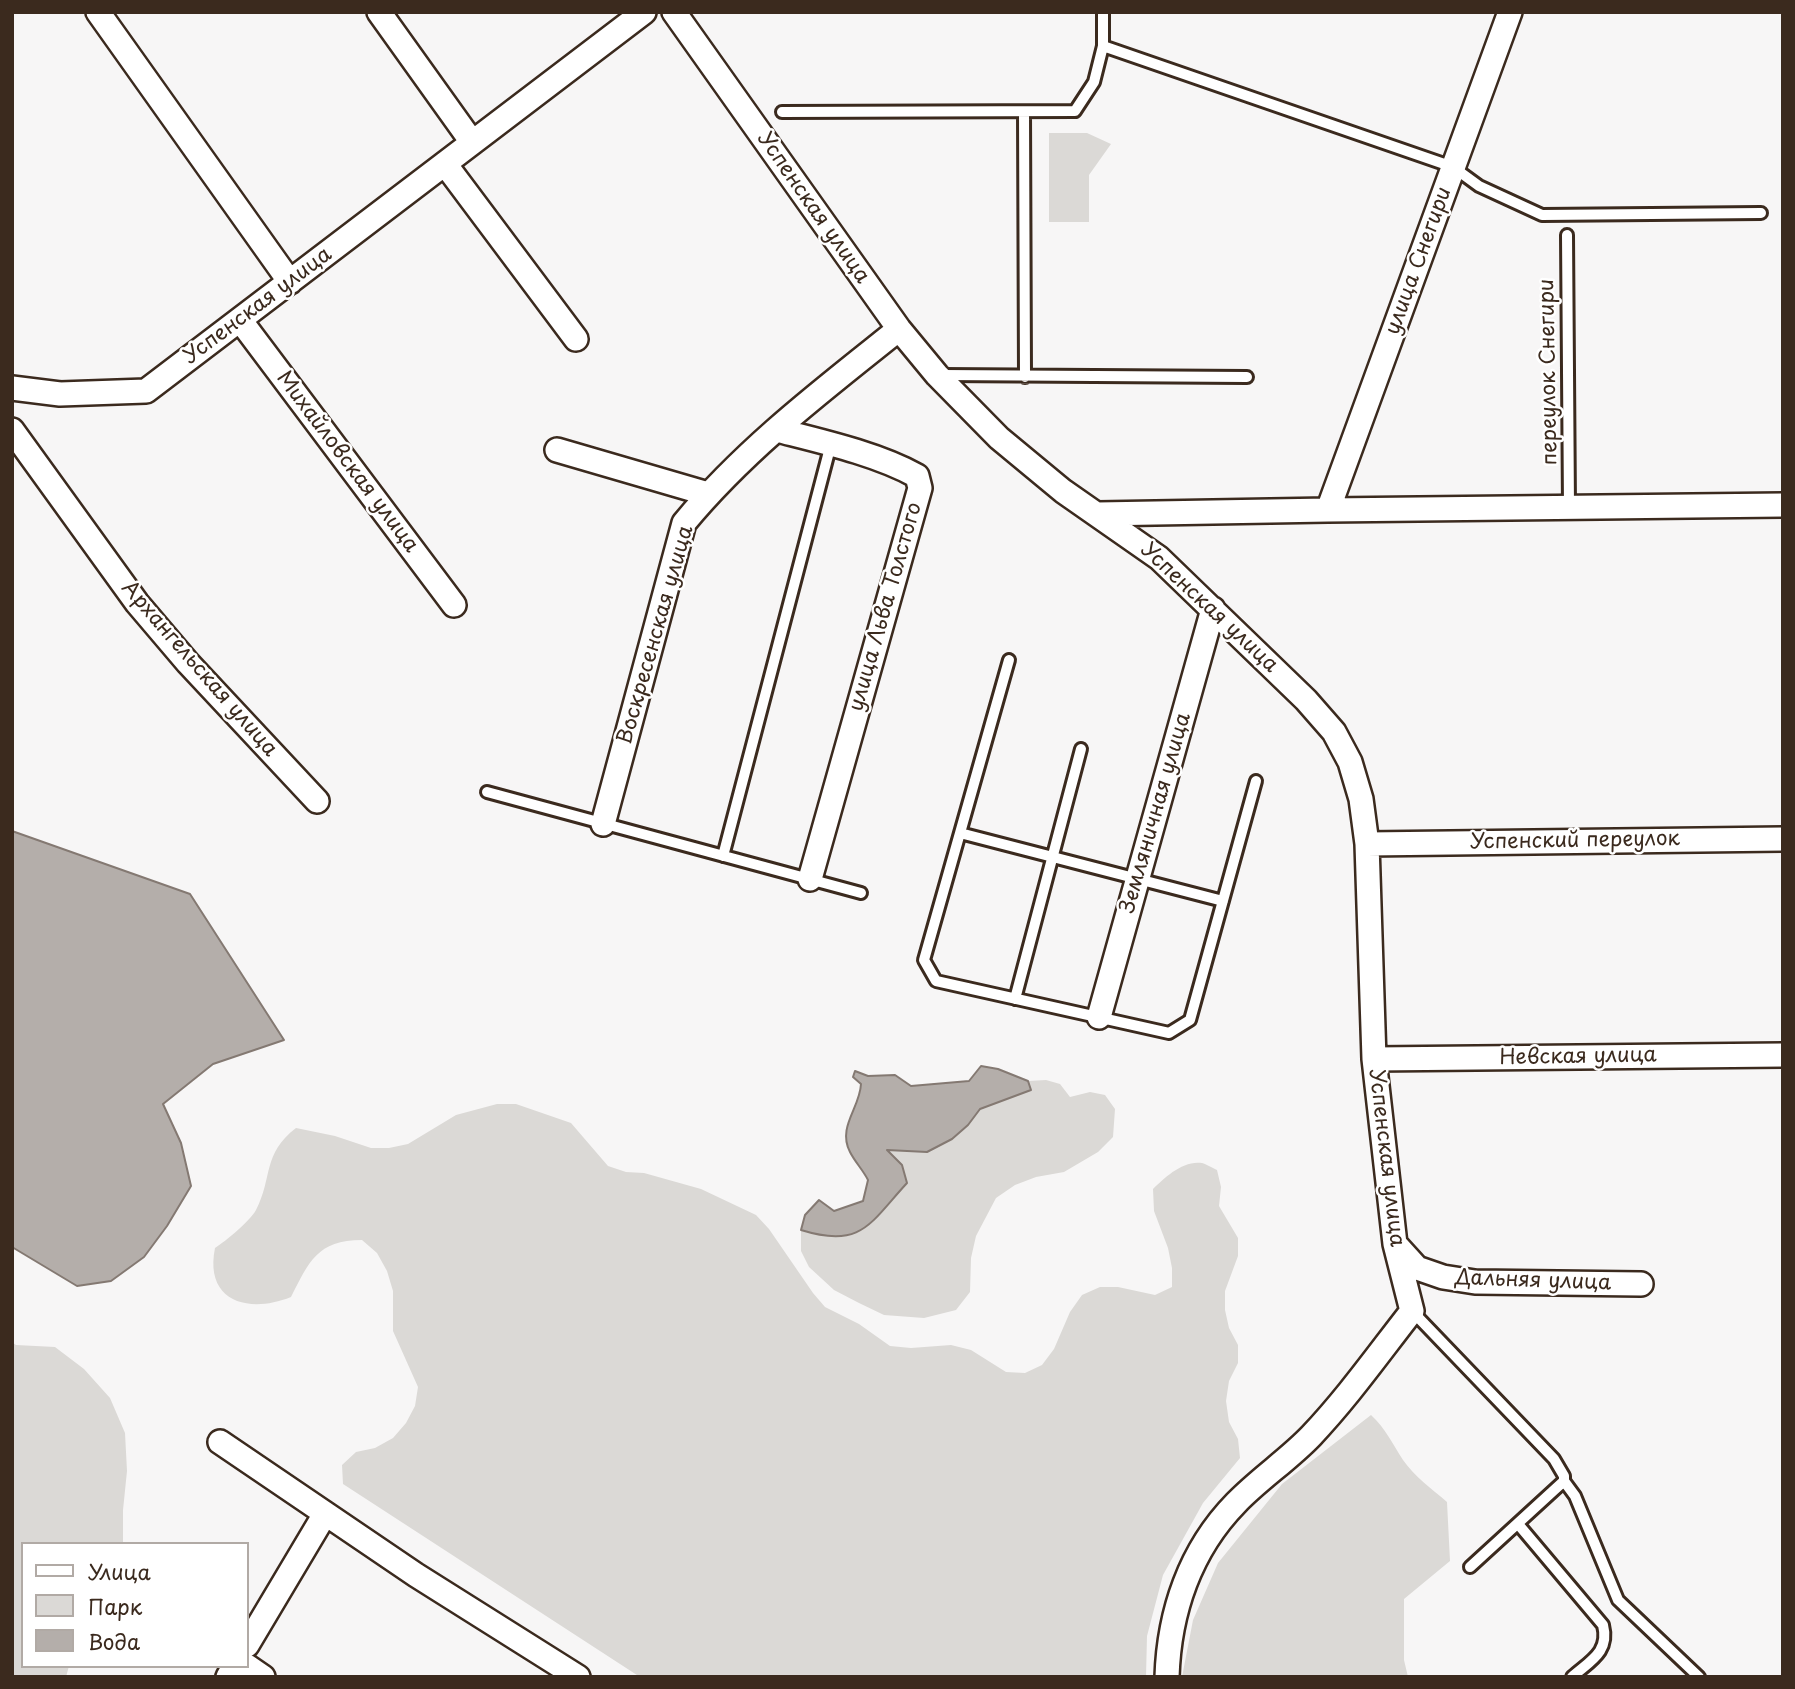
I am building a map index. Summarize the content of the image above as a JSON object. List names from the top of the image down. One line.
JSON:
{"streets":{"street":["Успенская улица","улица Снегири","Михайловская улица","улица Льва Толстого","Воскресенская улица","Архангельская улица","Земляничная улица","Успенский переулок","Невская улица","Дальняя улица"],"lane":["переулок Снегири"]},"crossings":[["Успенская улица","Михайловская улица"],["Успенская улица","Воскресенская улица"],["Успенская улица","Земляничная улица"],["Успенская улица","Успенский переулок"],["Успенская улица","Невская улица"],["Успенская улица","Дальняя улица"],["улица Льва Толстого","Воскресенская улица"]],"legend":["Улица","Парк","Вода"]}
